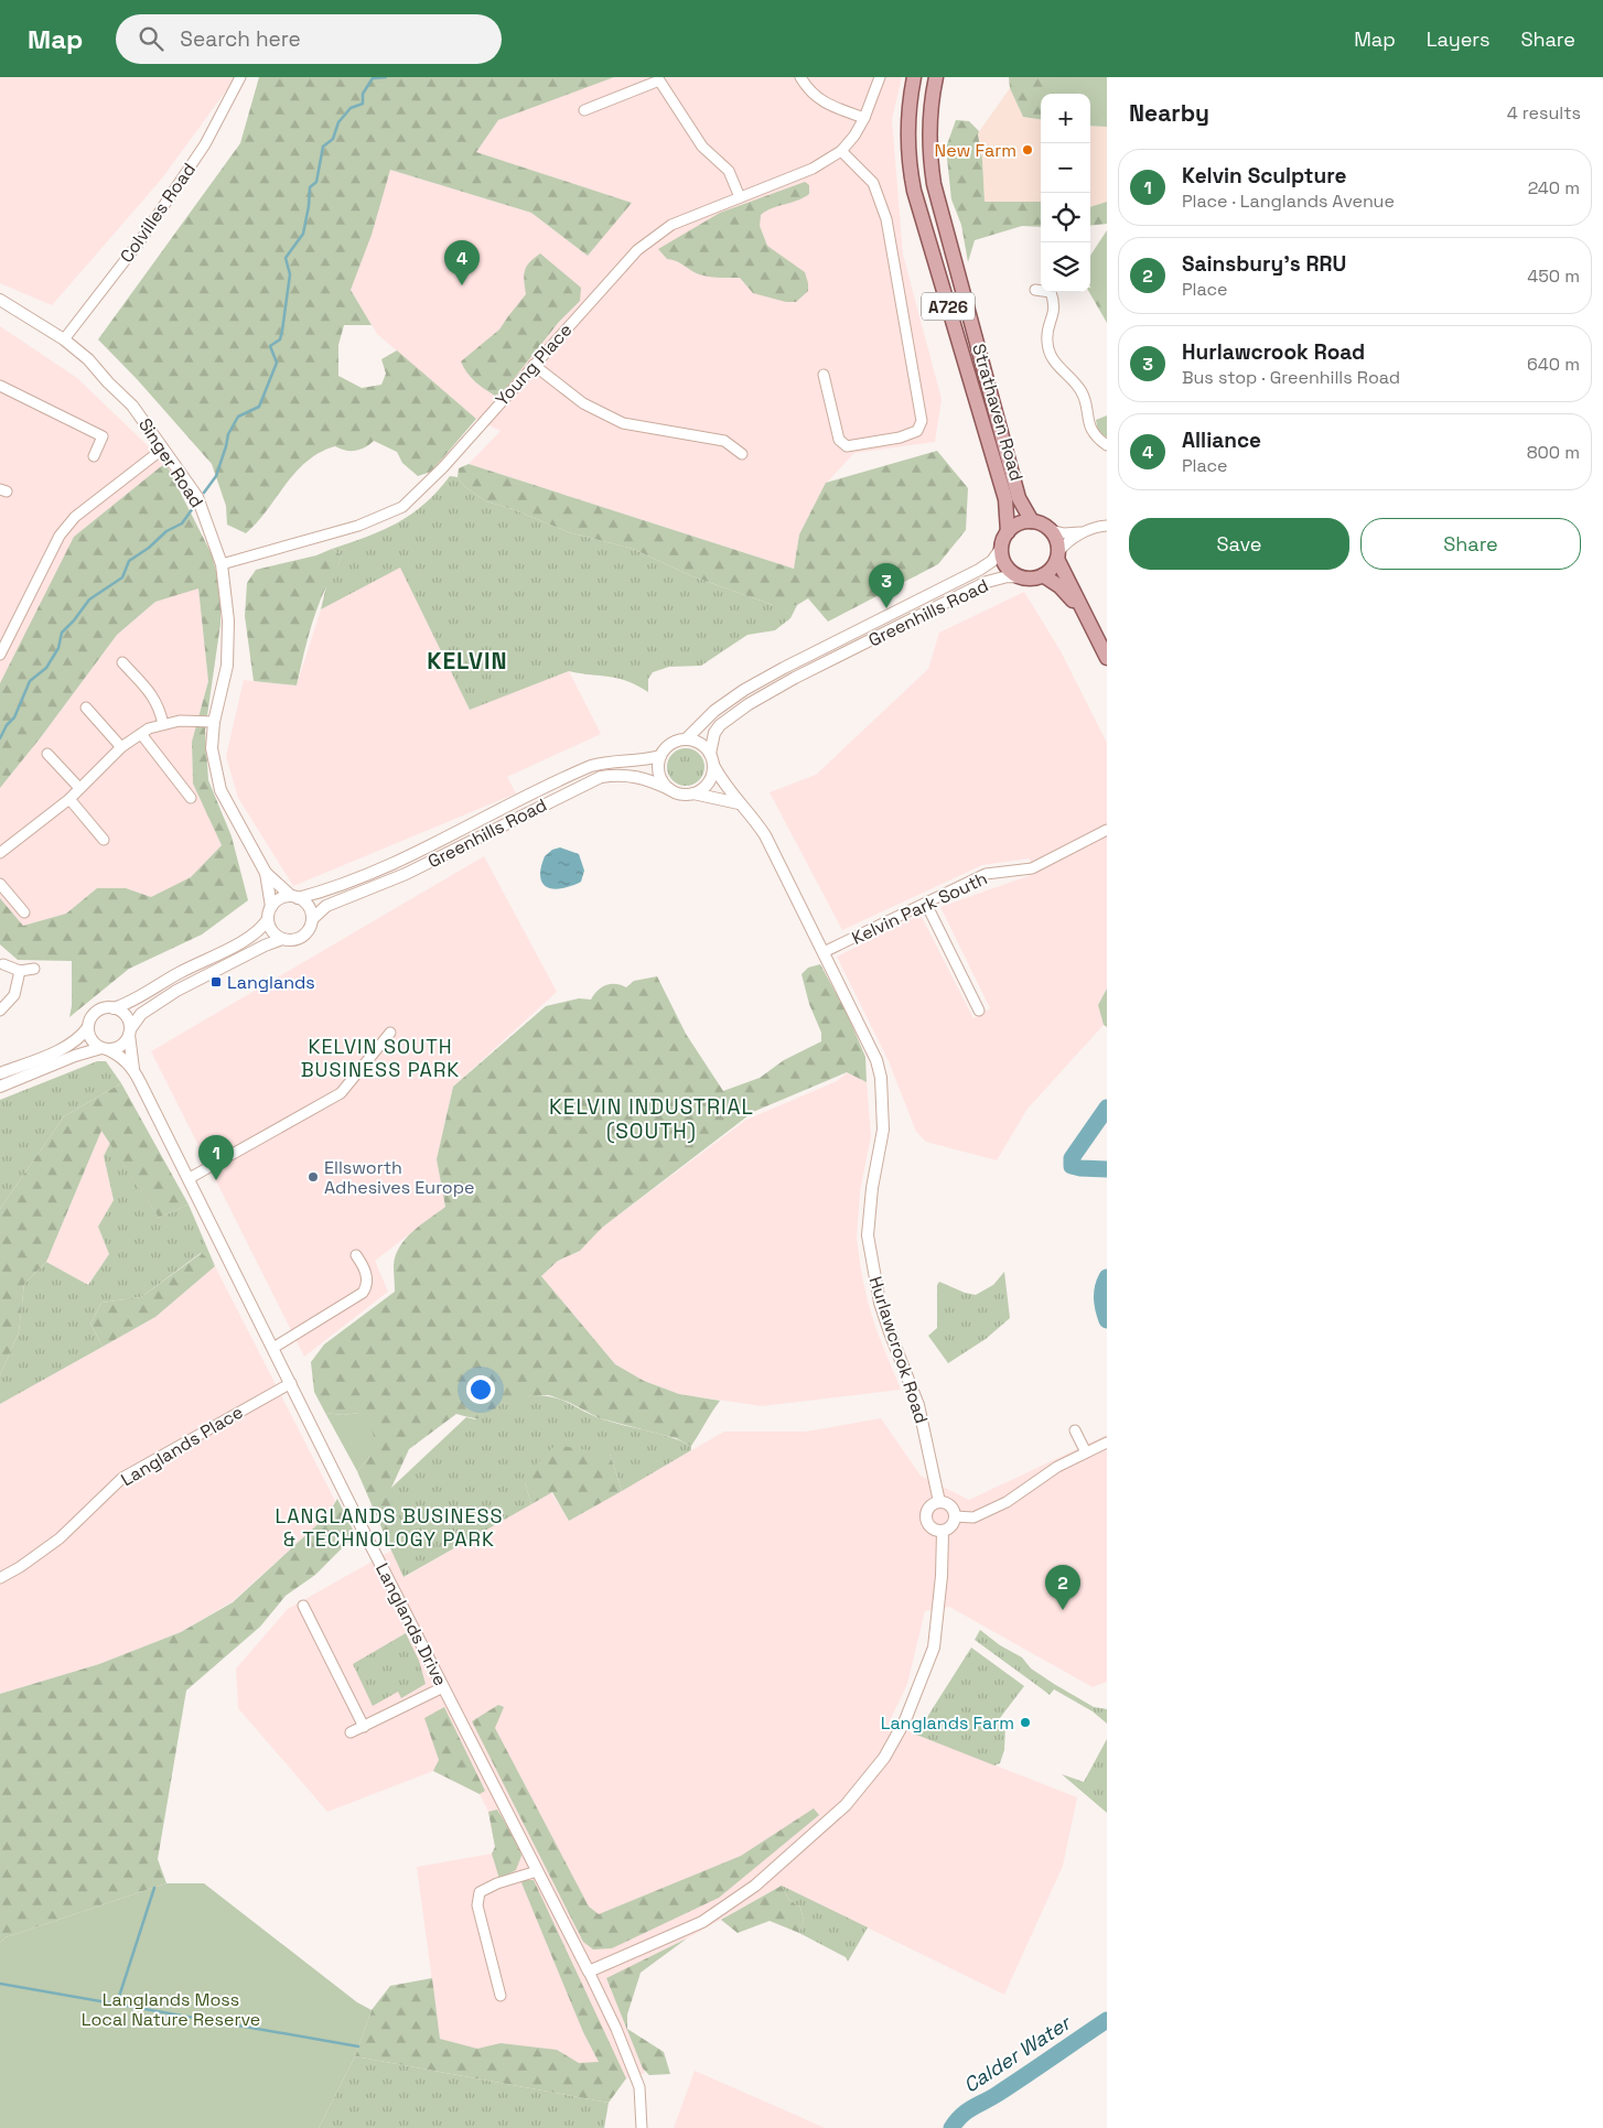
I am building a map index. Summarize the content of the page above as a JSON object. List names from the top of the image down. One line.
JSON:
{"streets":{"main road":["A726","Strathaven Road"],"street":["Colvilles Road","Young Place","Singer Road","Greenhills Road","Kelvin Park South","Hurlawcrook Road","Langlands Place","Langlands Drive"]},"crossings":[["Colvilles Road","Singer Road"],["A726","Strathaven Road"],["A726","Greenhills Road"],["Young Place","Singer Road"],["Strathaven Road","Greenhills Road"],["Singer Road","Greenhills Road"],["Greenhills Road","Hurlawcrook Road"],["Kelvin Park South","Hurlawcrook Road"],["Langlands Place","Langlands Drive"]],"districts":["KELVIN","KELVIN SOUTH BUSINESS PARK","KELVIN INDUSTRIAL (SOUTH)","LANGLANDS BUSINESS & TECHNOLOGY PARK"],"water":["Calder Water"],"parks":["Langlands Moss Local Nature Reserve"],"places":{"other":["New Farm","Ellsworth Adhesives Europe","Langlands Farm"],"transit":["Langlands"]},"page":{"header":"Map","search":"Search here","nav":["Map","Layers","Share"],"heading":["Nearby","4 results"],"map_buttons":["+","−"],"list":[{"mark":"1","name":"Kelvin Sculpture","note":"Place · Langlands Avenue","value":"240 m"},{"mark":"2","name":"Sainsbury's RRU","note":"Place","value":"450 m"},{"mark":"3","name":"Hurlawcrook Road","note":"Bus stop · Greenhills Road","value":"640 m"},{"mark":"4","name":"Alliance","note":"Place","value":"800 m"}],"pins":["4","3","1","2"],"buttons":["Save","Share"]}}
